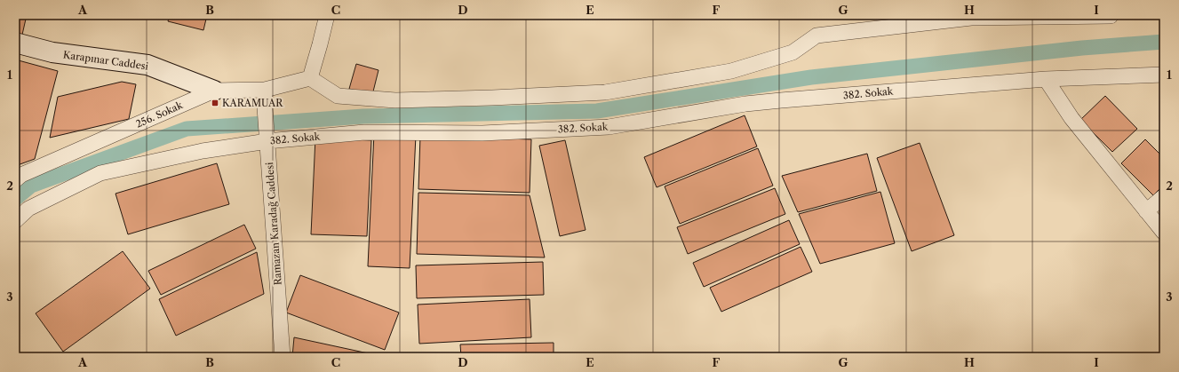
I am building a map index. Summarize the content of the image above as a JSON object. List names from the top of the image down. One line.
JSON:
{"streets":{"street":["Karapınar Caddesi","382. Sokak","256. Sokak","Ramazan Karadağ Caddesi"]},"crossings":[["Karapınar Caddesi","256. Sokak"],["382. Sokak","Ramazan Karadağ Caddesi"],["256. Sokak","Ramazan Karadağ Caddesi"]],"places":{"transit":["KARAMUAR"]},"grid":{"columns":["A","B","C","D","E","F","G","H","I"],"rows":["1","2","3"]}}
